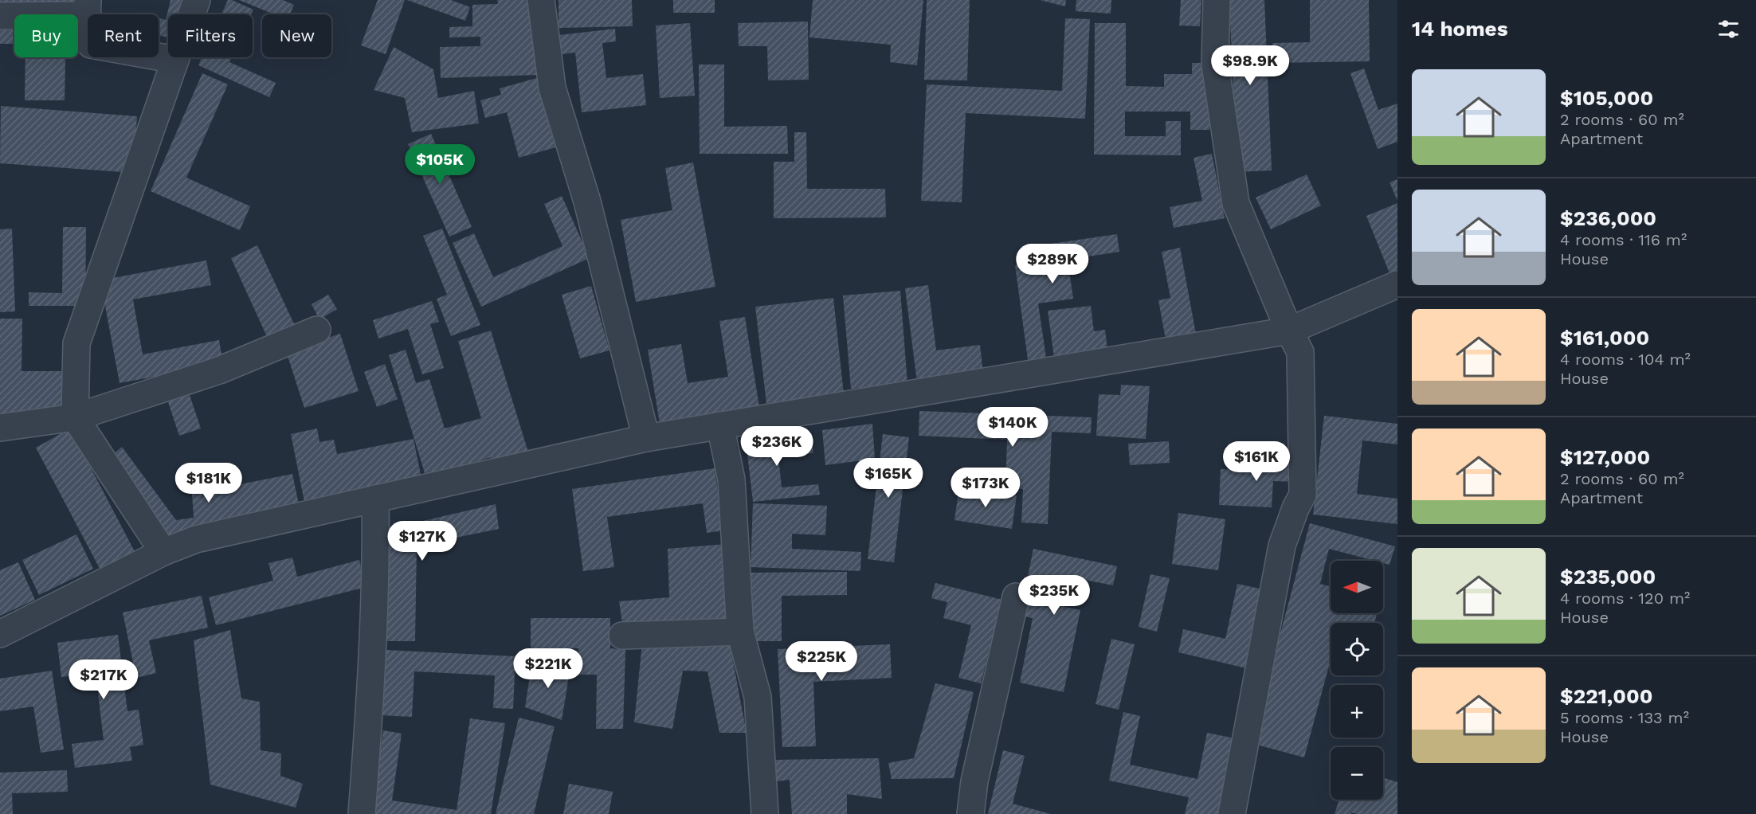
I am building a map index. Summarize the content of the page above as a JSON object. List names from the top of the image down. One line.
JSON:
{"north":"left","page":{"heading":"14 homes","chip":["Buy","Rent","Filters","New"],"price":["$98.9K","$105K","$289K","$140K","$236K","$161K","$165K","$181K","$173K","$127K","$235K","$225K","$221K","$217K"],"list":[{"name":"$105,000","note":"2 rooms · 60 m² · Apartment"},{"name":"$236,000","note":"4 rooms · 116 m² · House"},{"name":"$161,000","note":"4 rooms · 104 m² · House"},{"name":"$127,000","note":"2 rooms · 60 m² · Apartment"},{"name":"$235,000","note":"4 rooms · 120 m² · House"},{"name":"$221,000","note":"5 rooms · 133 m² · House"}],"map_buttons":["+","−"]}}
